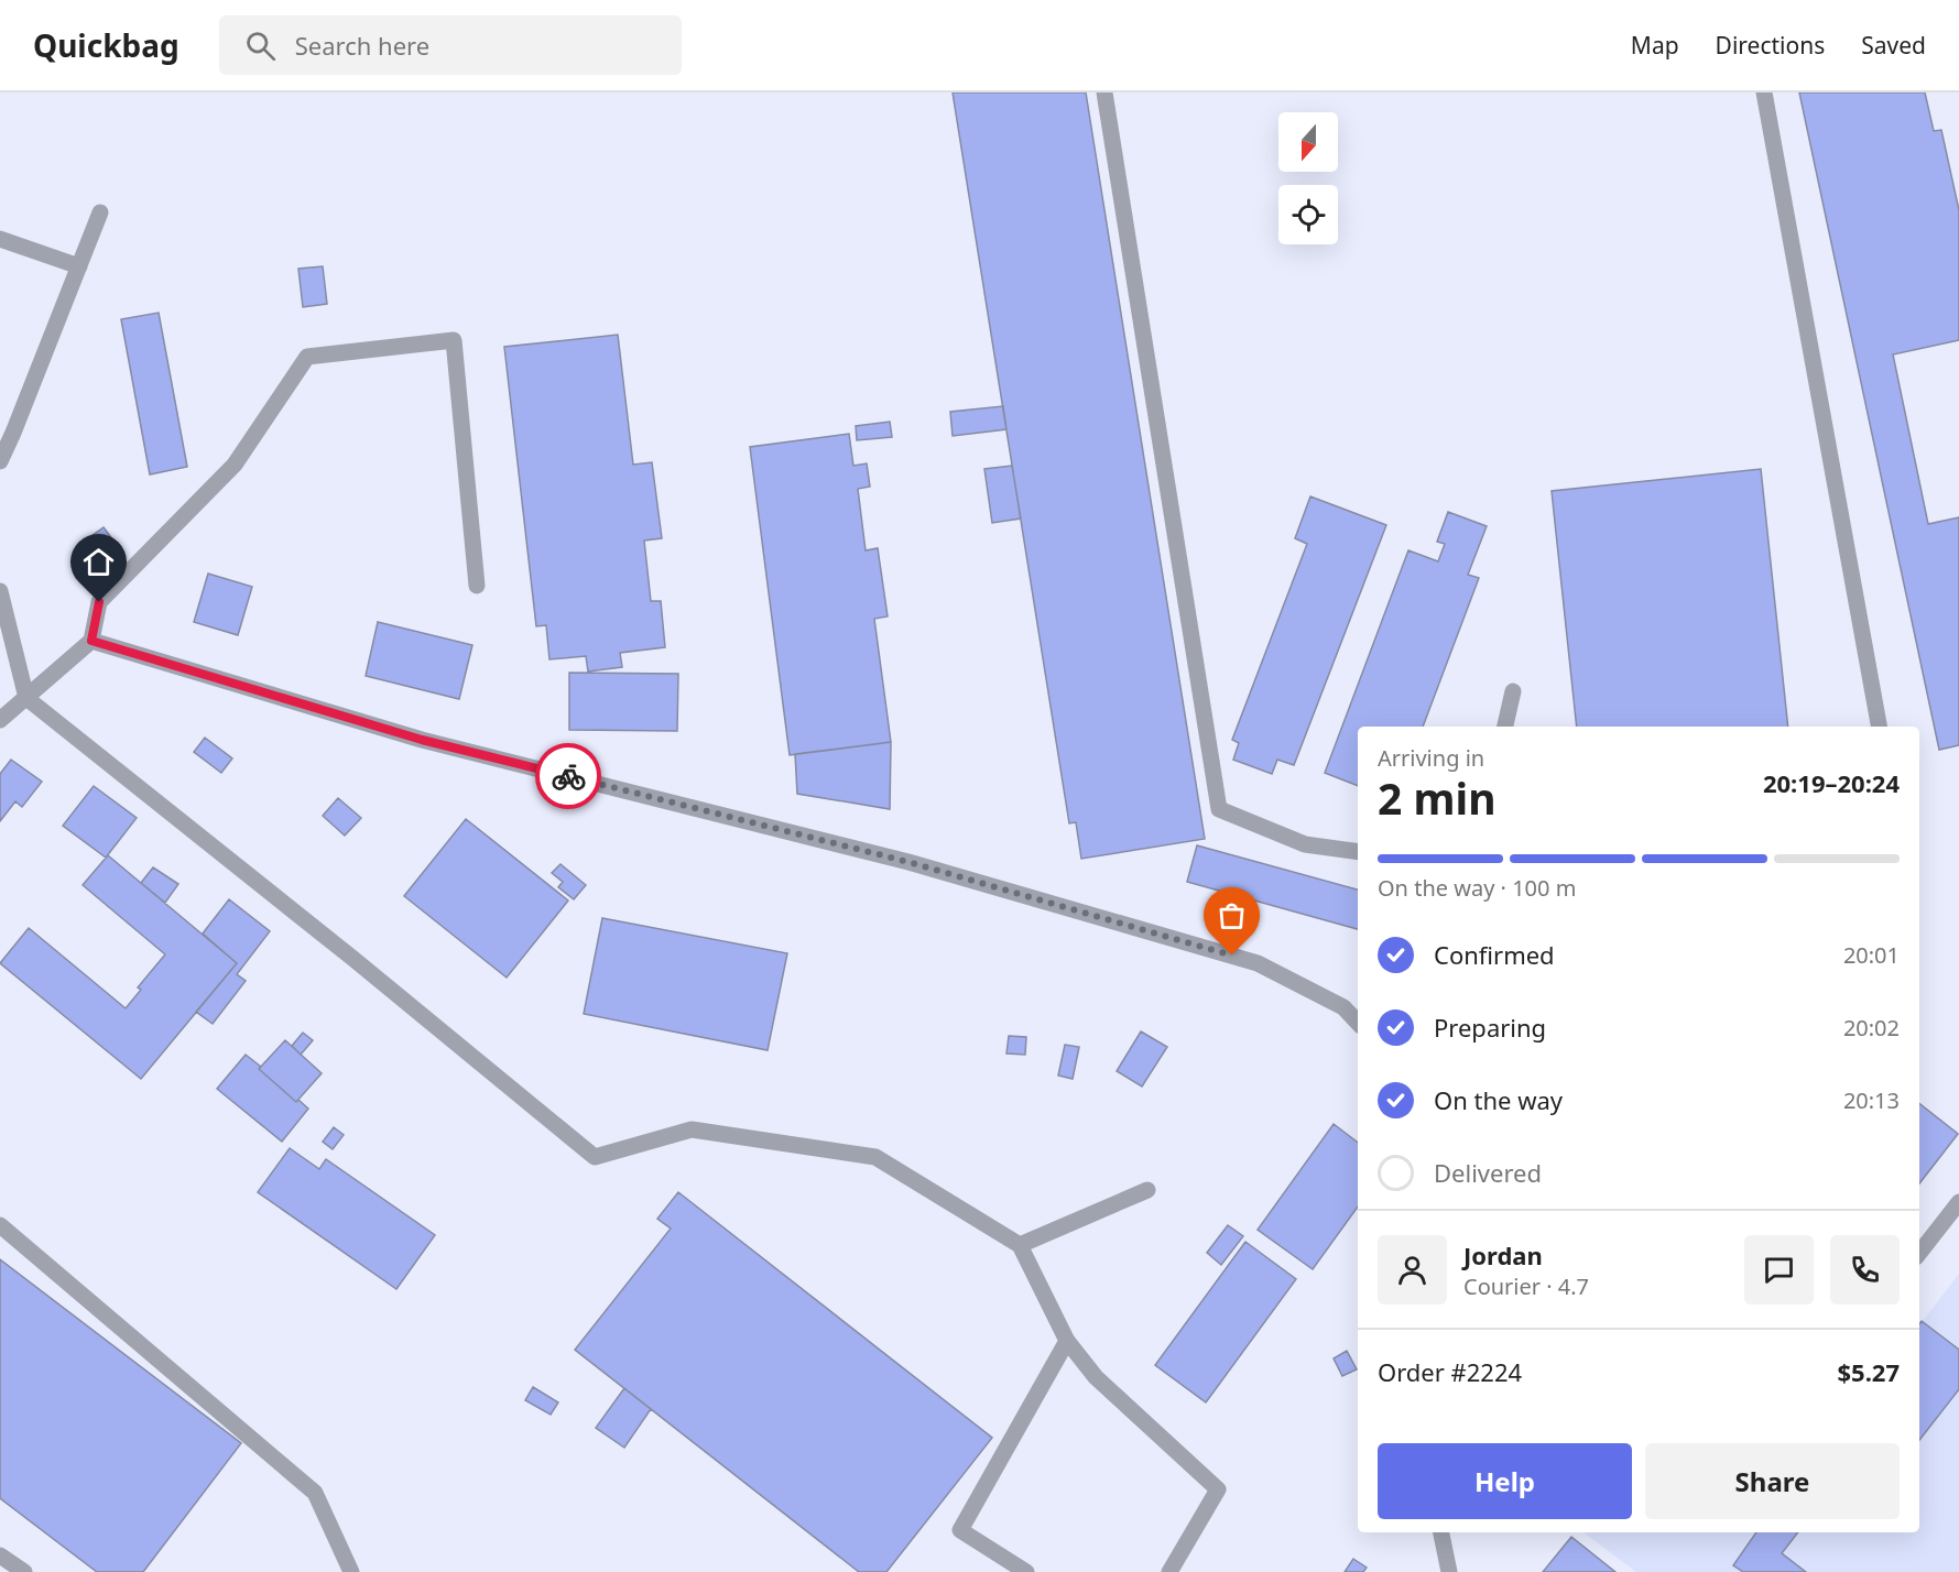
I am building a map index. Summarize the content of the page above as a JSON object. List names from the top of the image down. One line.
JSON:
{"north":"bottom","page":{"header":"Quickbag","search":"Search here","nav":["Map","Directions","Saved"],"heading":["2 min","Arriving in","20:19–20:24"],"panel":["Jordan","Courier · 4.7","Order #2224","$5.27"],"bar":"On the way · 100 m","list":[["Confirmed","20:01"],["Preparing","20:02"],["On the way","20:13"],"Delivered"],"buttons":["Help","Share"]}}
